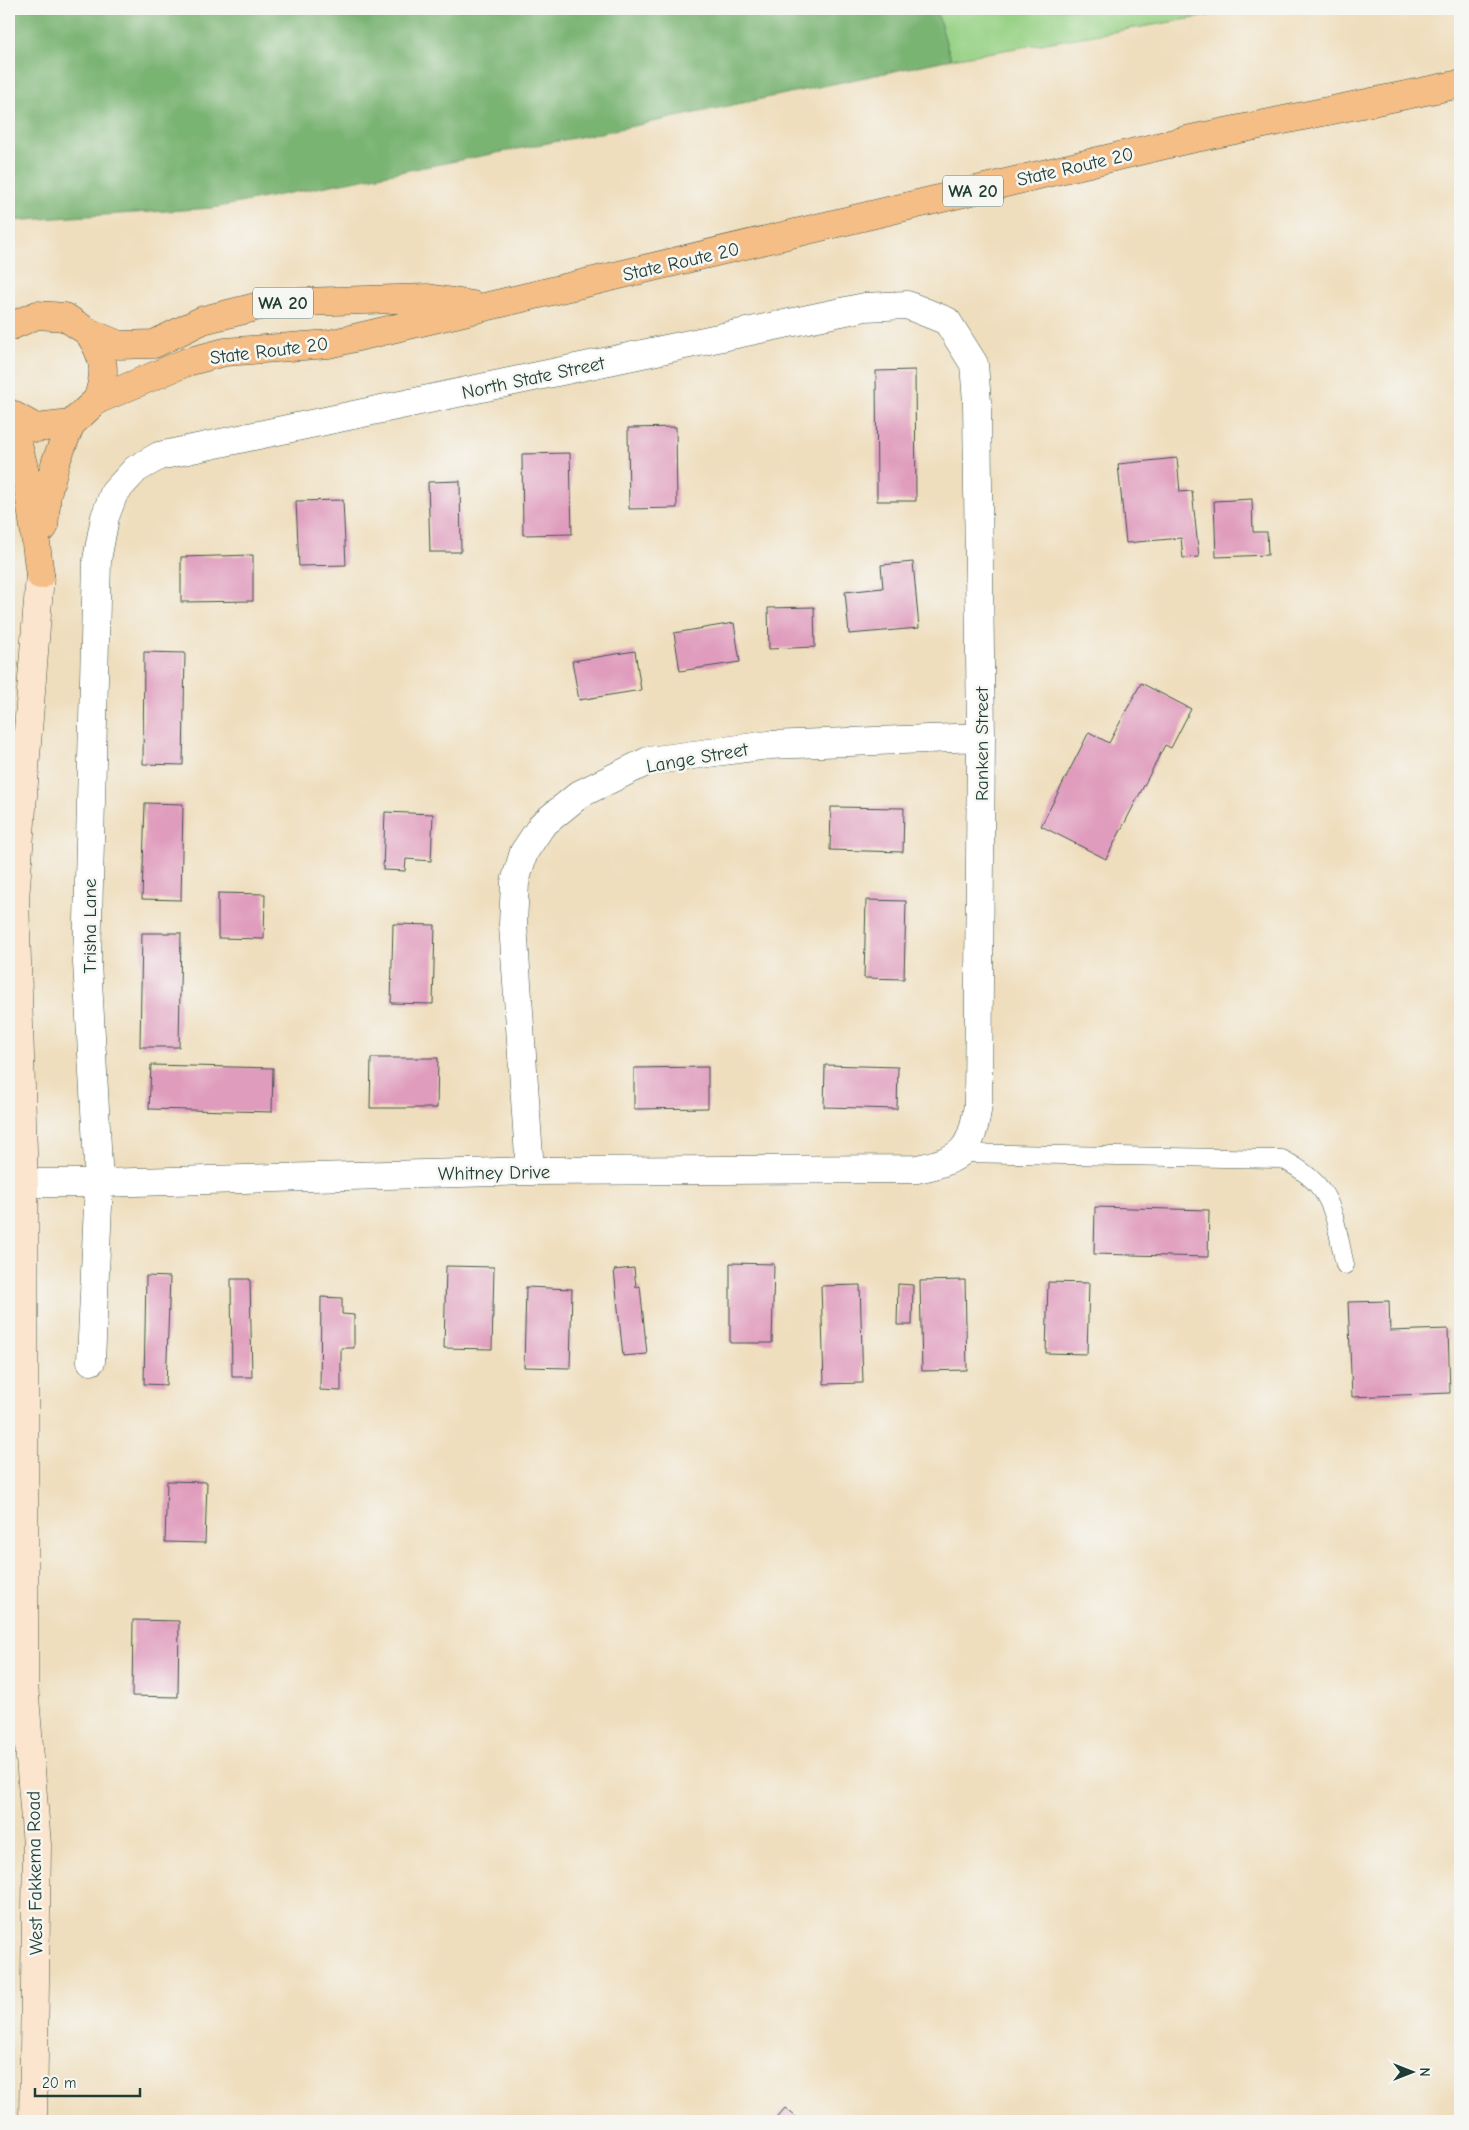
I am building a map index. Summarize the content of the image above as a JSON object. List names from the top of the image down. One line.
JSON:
{"streets":{"main road":["State Route 20","WA 20"],"street":["North State Street","Ranken Street","Lange Street","Trisha Lane","Whitney Drive","West Fakkema Road"]},"crossings":[["North State Street","Ranken Street"],["North State Street","Trisha Lane"],["Ranken Street","Lange Street"],["Ranken Street","Whitney Drive"],["Lange Street","Whitney Drive"],["Trisha Lane","Whitney Drive"],["Whitney Drive","West Fakkema Road"]],"scale_bar":"20 m","north":"right"}
